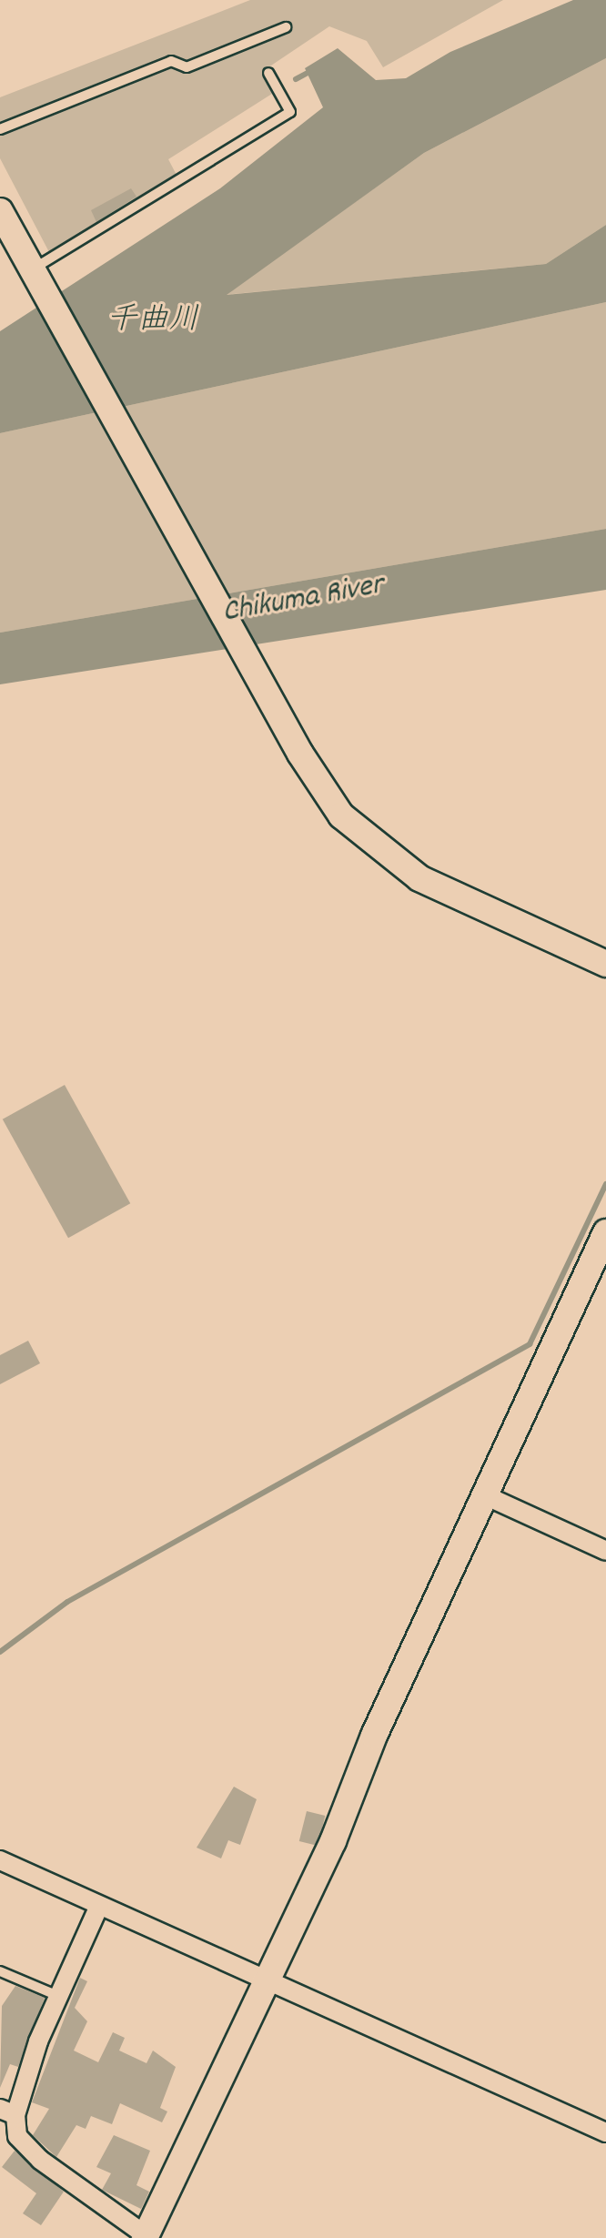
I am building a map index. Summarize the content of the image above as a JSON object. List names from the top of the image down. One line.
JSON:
{"water":["千曲川","Chikuma River"]}
